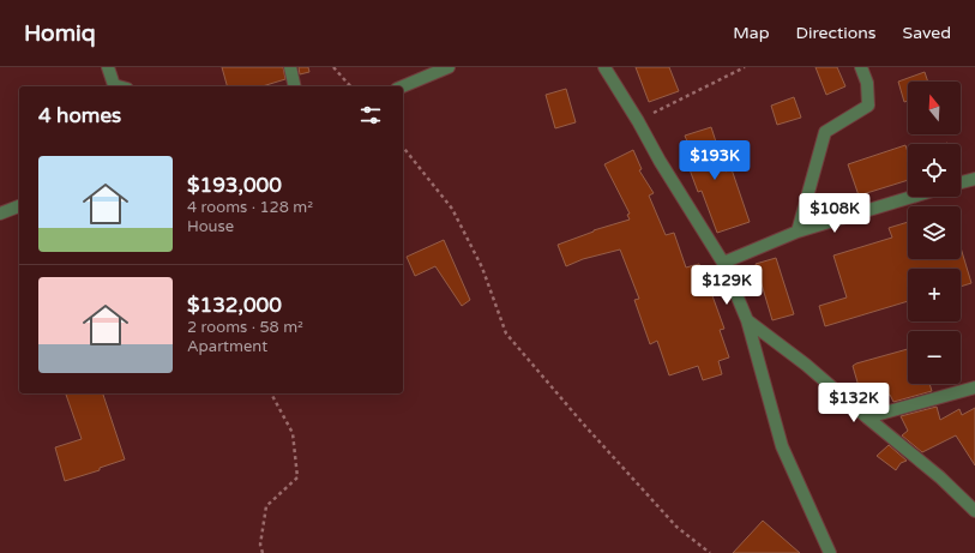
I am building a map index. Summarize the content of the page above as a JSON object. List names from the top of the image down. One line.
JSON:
{"north":"top","page":{"header":"Homiq","nav":["Map","Directions","Saved"],"map_buttons":["+","−"],"heading":"4 homes","price":["$193K","$108K","$129K","$132K"],"list":[{"name":"$193,000","note":"4 rooms · 128 m² · House"},{"name":"$132,000","note":"2 rooms · 58 m² · Apartment"}]}}
